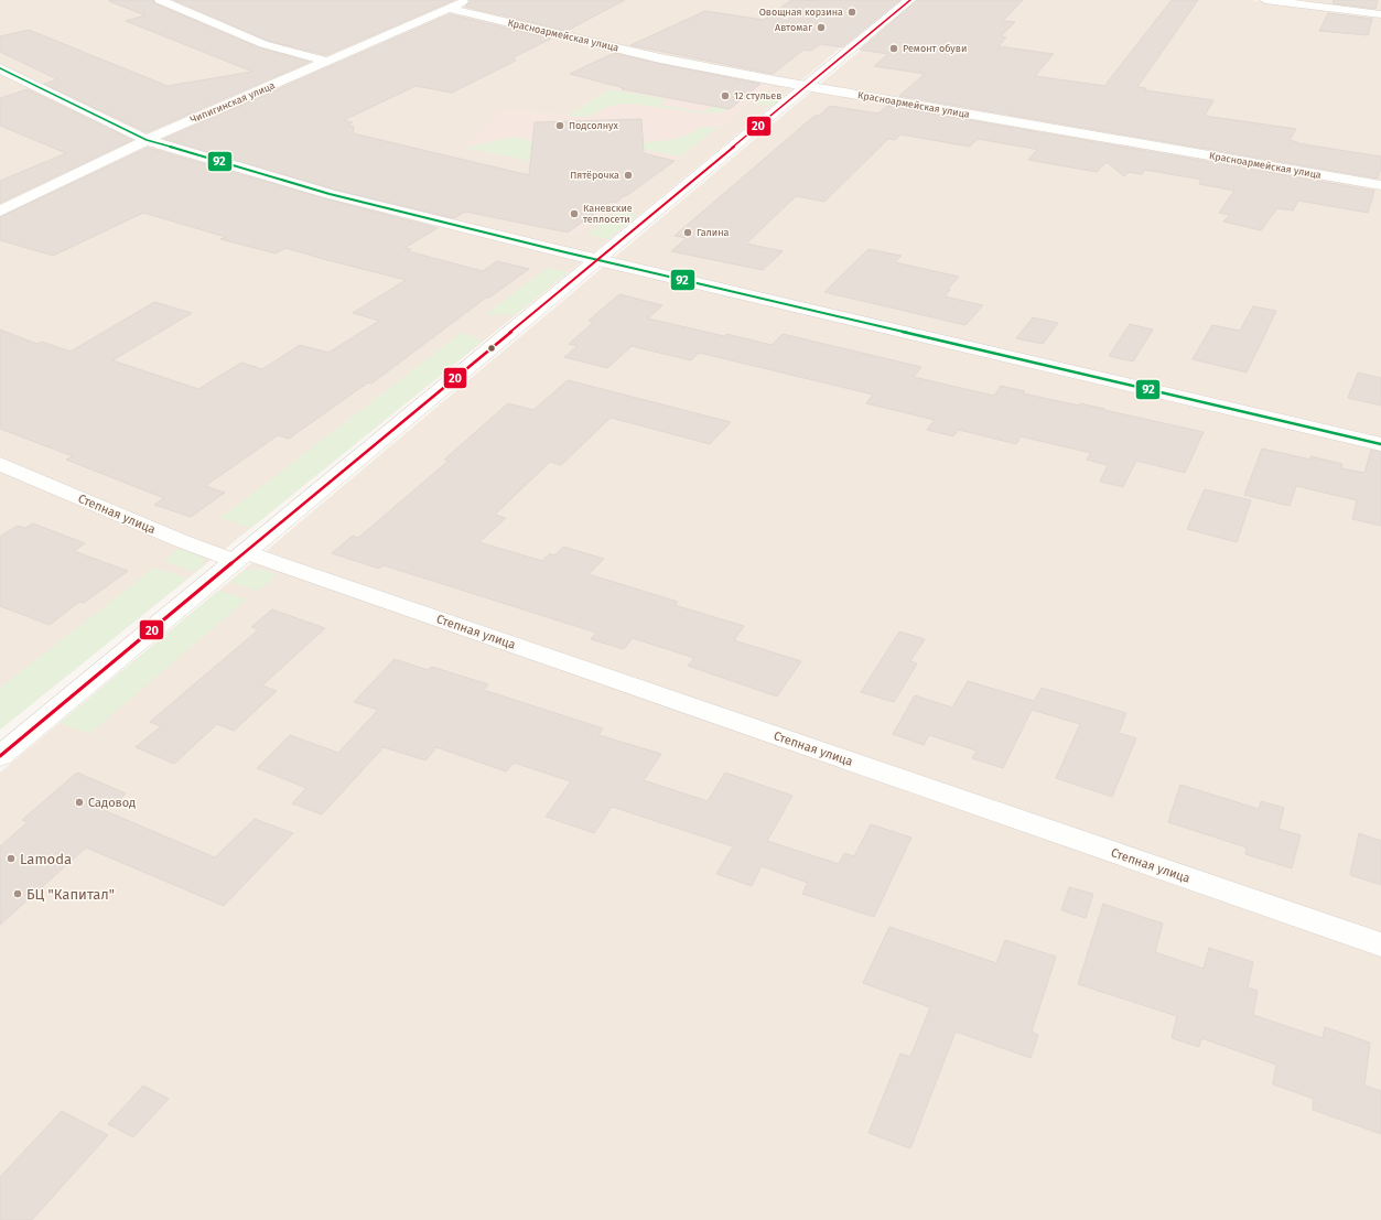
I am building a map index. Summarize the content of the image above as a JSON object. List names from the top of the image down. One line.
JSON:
{"streets":{"street":["Красноармейская улица","Чипигинская улица","Степная улица"]},"crossings":[["Красноармейская улица","Чипигинская улица"]],"places":["Овощная корзина","Автомаг","Ремонт обуви","12 стульев","Подсолнух","Пятёрочка","Каневские теплосети","Галина","Садовод","Lamoda","БЦ \"Капитал\""],"lines":["transit line 20","transit line 92"]}
